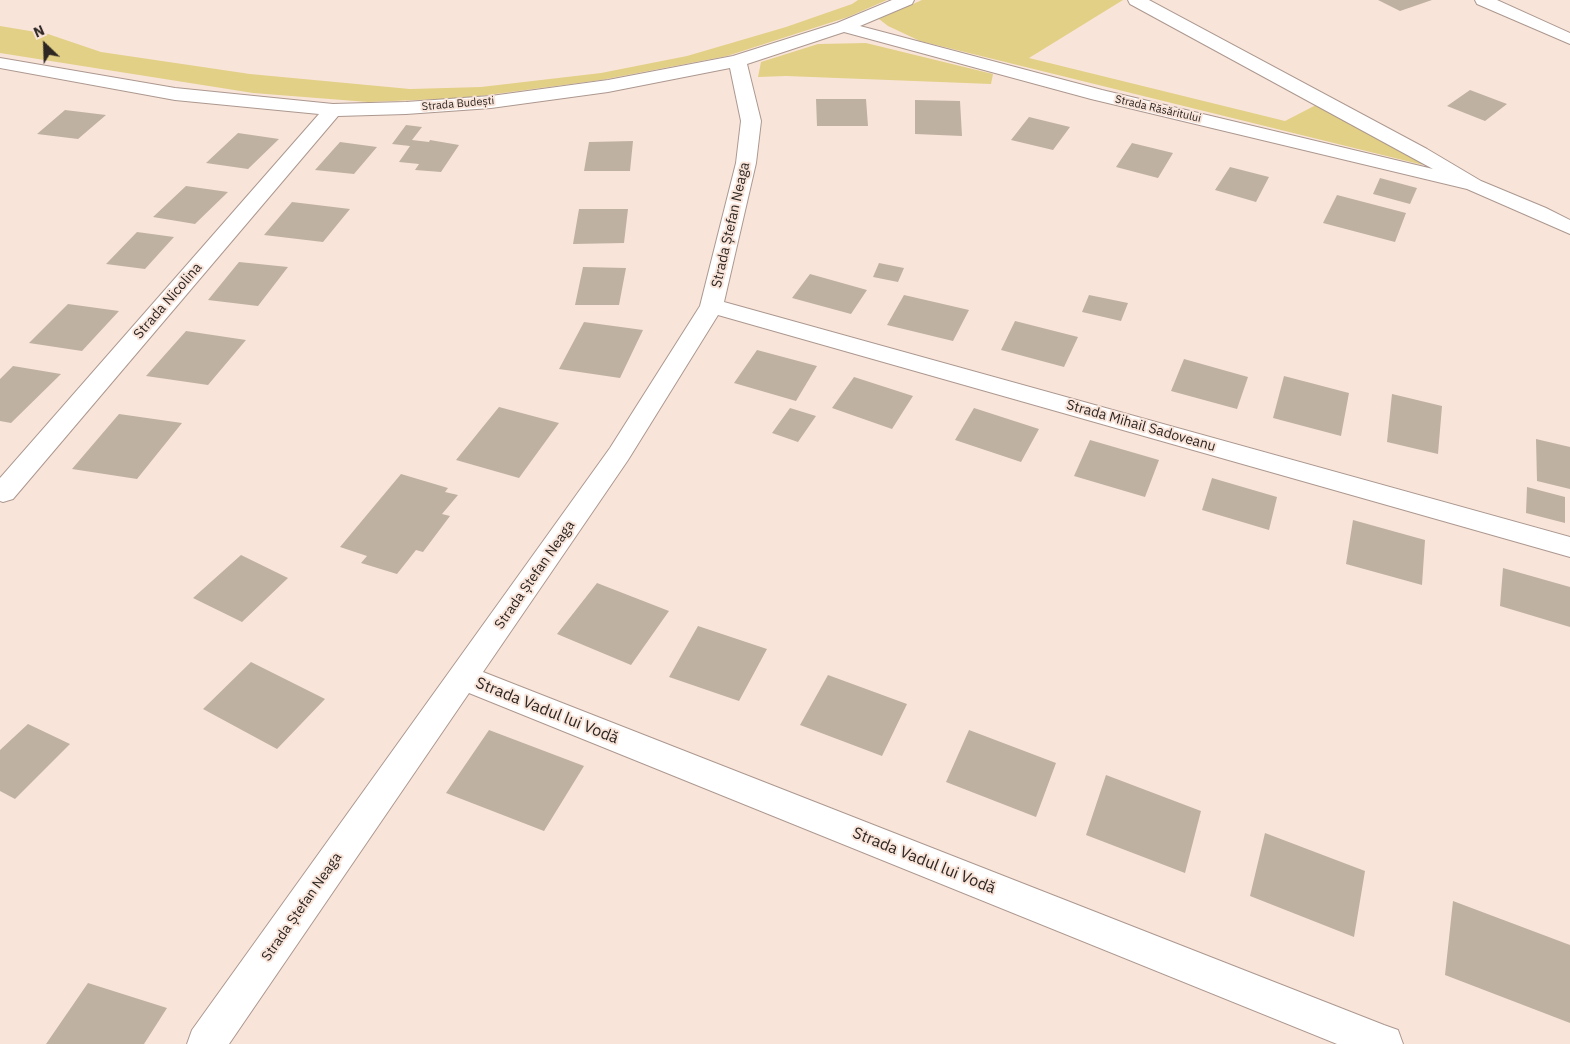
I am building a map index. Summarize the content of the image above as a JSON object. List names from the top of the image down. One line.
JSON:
{"streets":{"street":["Strada Budești","Strada Răsăritului","Strada Ștefan Neaga","Strada Nicolina","Strada Mihail Sadoveanu","Strada Vadul lui Vodă"]},"crossings":[["Strada Budești","Strada Răsăritului"],["Strada Budești","Strada Ștefan Neaga"],["Strada Budești","Strada Nicolina"],["Strada Ștefan Neaga","Strada Mihail Sadoveanu"],["Strada Ștefan Neaga","Strada Vadul lui Vodă"]],"north":"top left"}
